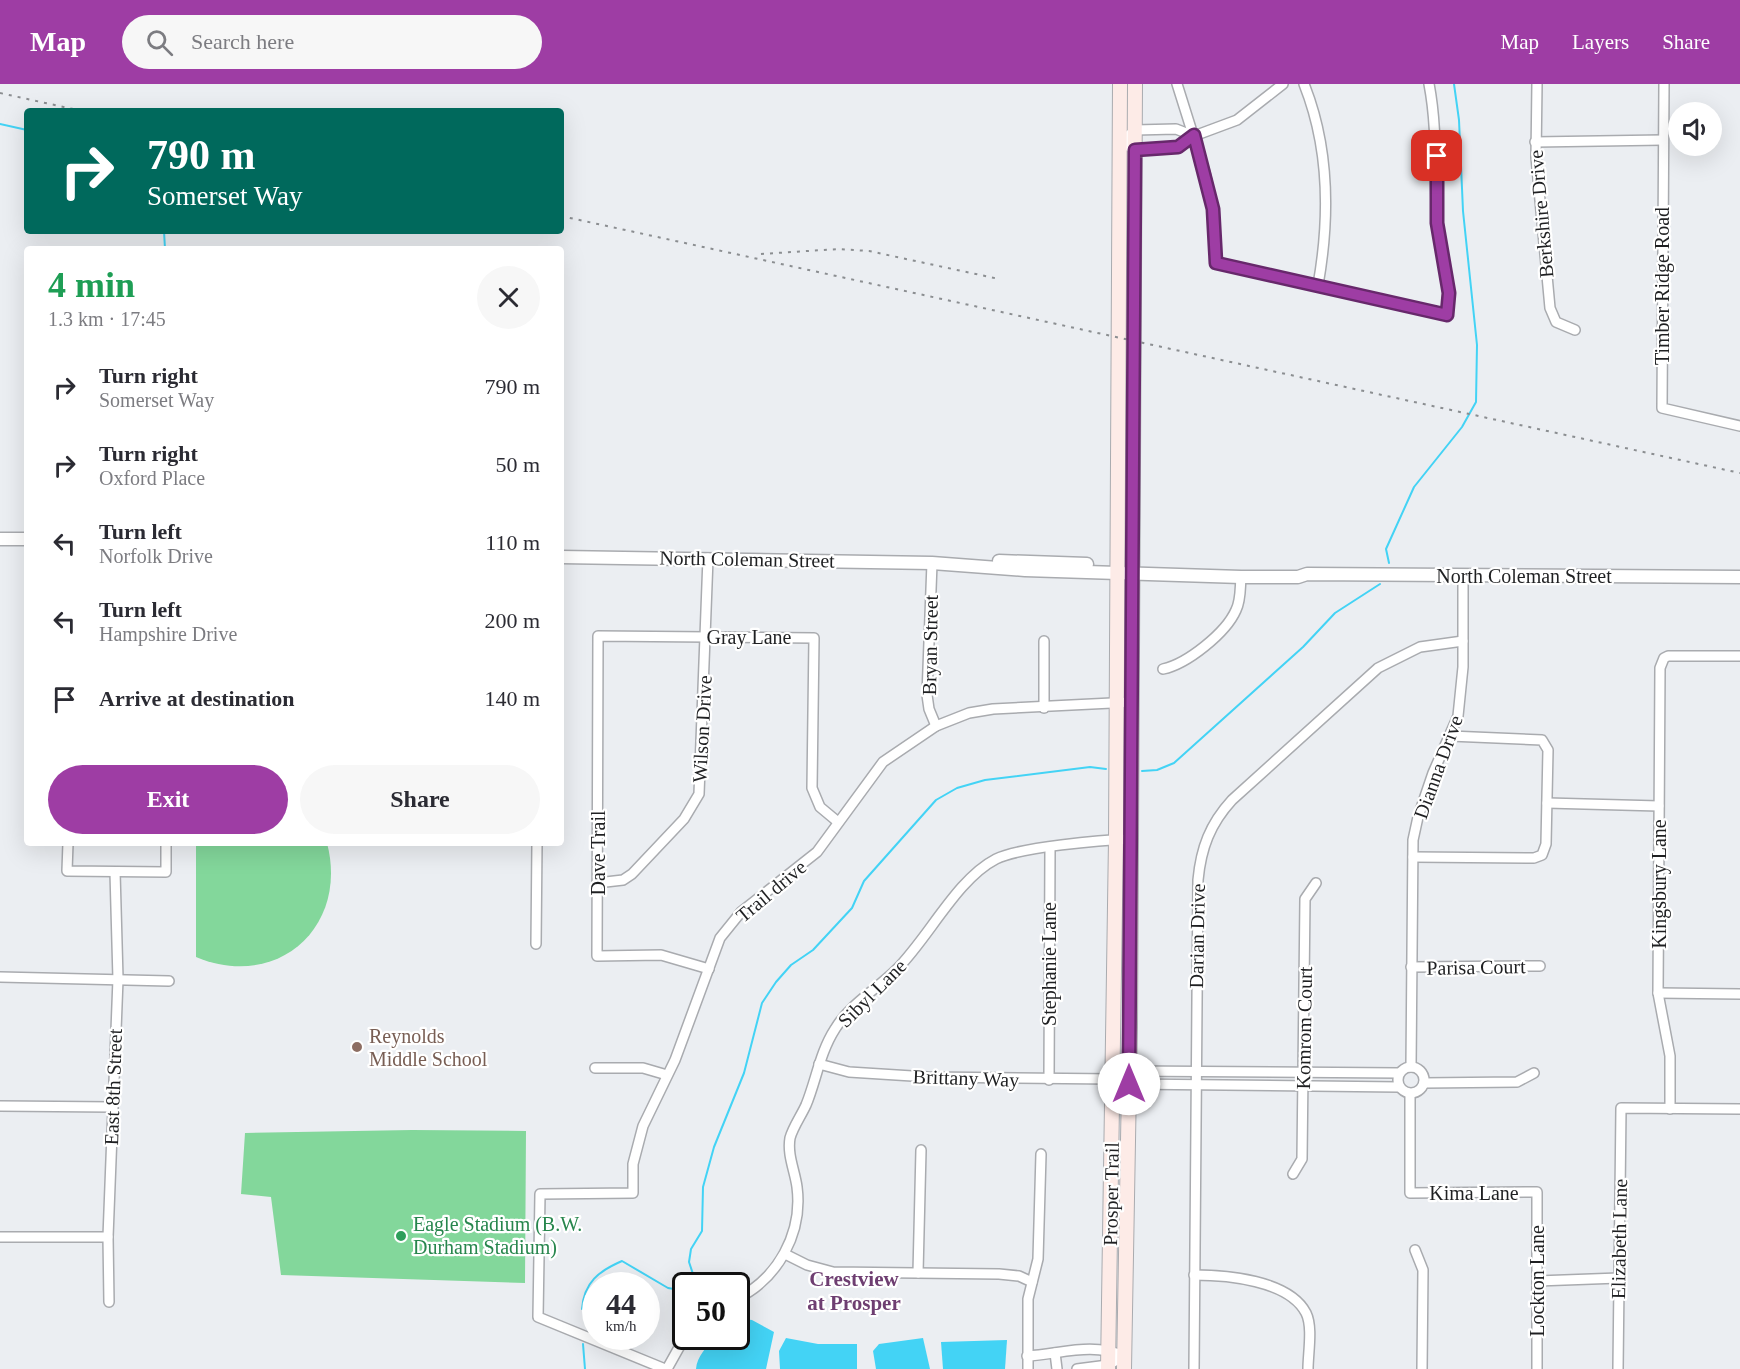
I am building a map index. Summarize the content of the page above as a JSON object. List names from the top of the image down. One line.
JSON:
{"streets":{"main road":["Prosper Trail"],"street":["Berkshire Drive","Timber Ridge Road","North Coleman Street","Gray Lane","Bryan Street","Wilson Drive","Dianna Drive","Dave Trail","Kingsbury Lane","Trail drive","Darian Drive","Stephanie Lane","Parisa Court","Sibyl Lane","Komrom Court","Brittany Way","East 8th Street","Kima Lane","Elizabeth Lane","Lockton Lane"]},"crossings":[["North Coleman Street","Bryan Street"],["North Coleman Street","Wilson Drive"],["North Coleman Street","Dianna Drive"],["North Coleman Street","Prosper Trail"],["Gray Lane","Wilson Drive"],["Gray Lane","Dave Trail"],["Gray Lane","Trail drive"],["Bryan Street","Trail drive"],["Wilson Drive","Dave Trail"],["Dianna Drive","Darian Drive"],["Dianna Drive","Parisa Court"],["Dianna Drive","Brittany Way"],["Dianna Drive","Kima Lane"],["Dave Trail","Trail drive"],["Kingsbury Lane","Elizabeth Lane"],["Trail drive","Prosper Trail"],["Darian Drive","Brittany Way"],["Stephanie Lane","Sibyl Lane"],["Stephanie Lane","Brittany Way"],["Sibyl Lane","Brittany Way"],["Sibyl Lane","Prosper Trail"],["Komrom Court","Brittany Way"],["Brittany Way","Kima Lane"],["Brittany Way","Prosper Trail"],["Kima Lane","Lockton Lane"]],"districts":["Crestview at Prosper"],"places":["Reynolds Middle School","Eagle Stadium (B.W. Durham Stadium)"],"page":{"header":"Map","search":"Search here","nav":["Map","Layers","Share"],"turn":["790 m","Somerset Way"],"heading":["4 min","1.3 km · 17:45"],"list":[{"name":"Turn right","note":"Somerset Way","value":"790 m"},{"name":"Turn right","note":"Oxford Place","value":"50 m"},{"name":"Turn left","note":"Norfolk Drive","value":"110 m"},{"name":"Turn left","note":"Hampshire Drive","value":"200 m"},{"name":"Arrive at destination","value":"140 m"}],"buttons":["Exit","Share"],"speed":"44 km/h","limit":"50"}}
